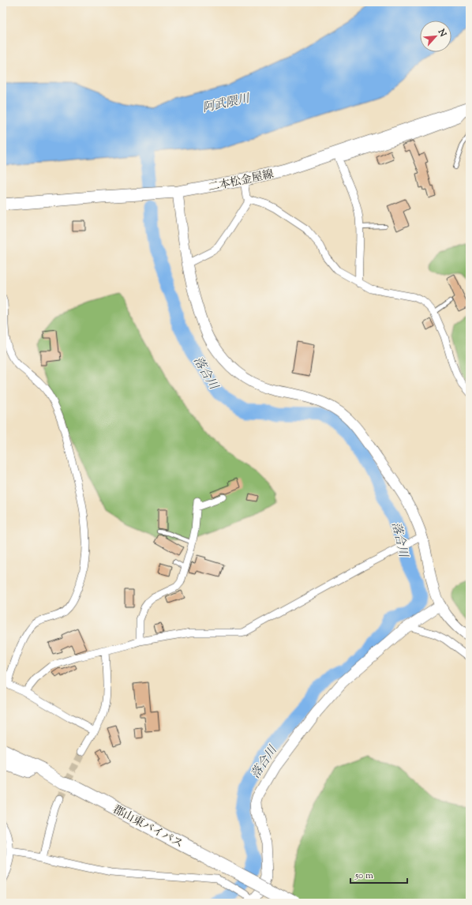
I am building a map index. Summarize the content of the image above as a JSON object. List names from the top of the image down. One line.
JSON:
{"streets":{"highway":["郡山東バイパス"],"main road":["二本松金屋線"]},"water":["阿武隈川","落合川"],"scale_bar":"50 m","north":"top right"}
